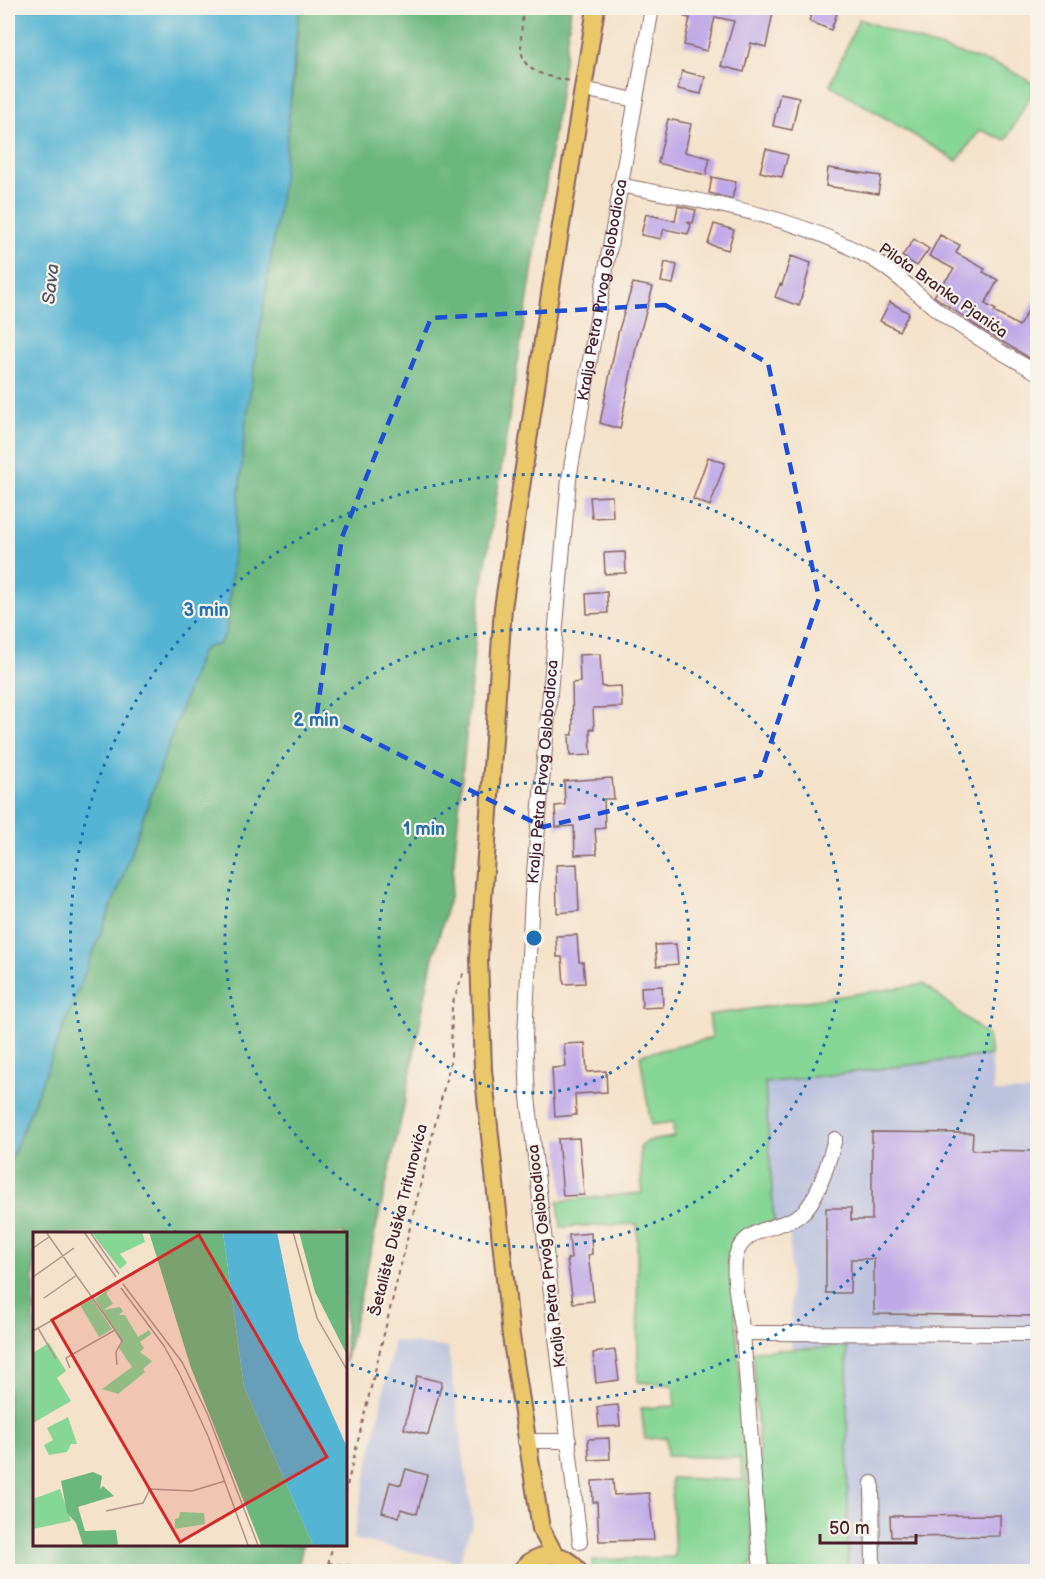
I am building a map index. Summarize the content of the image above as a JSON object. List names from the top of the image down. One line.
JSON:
{"streets":{"street":["Kralja Petra Prvog Oslobodioca","Pilota Branka Pjanića"],"path":["Šetalište Duška Trifunovića"]},"crossings":[["Kralja Petra Prvog Oslobodioca","Pilota Branka Pjanića"]],"water":["Sava"],"scale_bar":"50 m","rings":["3 min","2 min","1 min"]}
